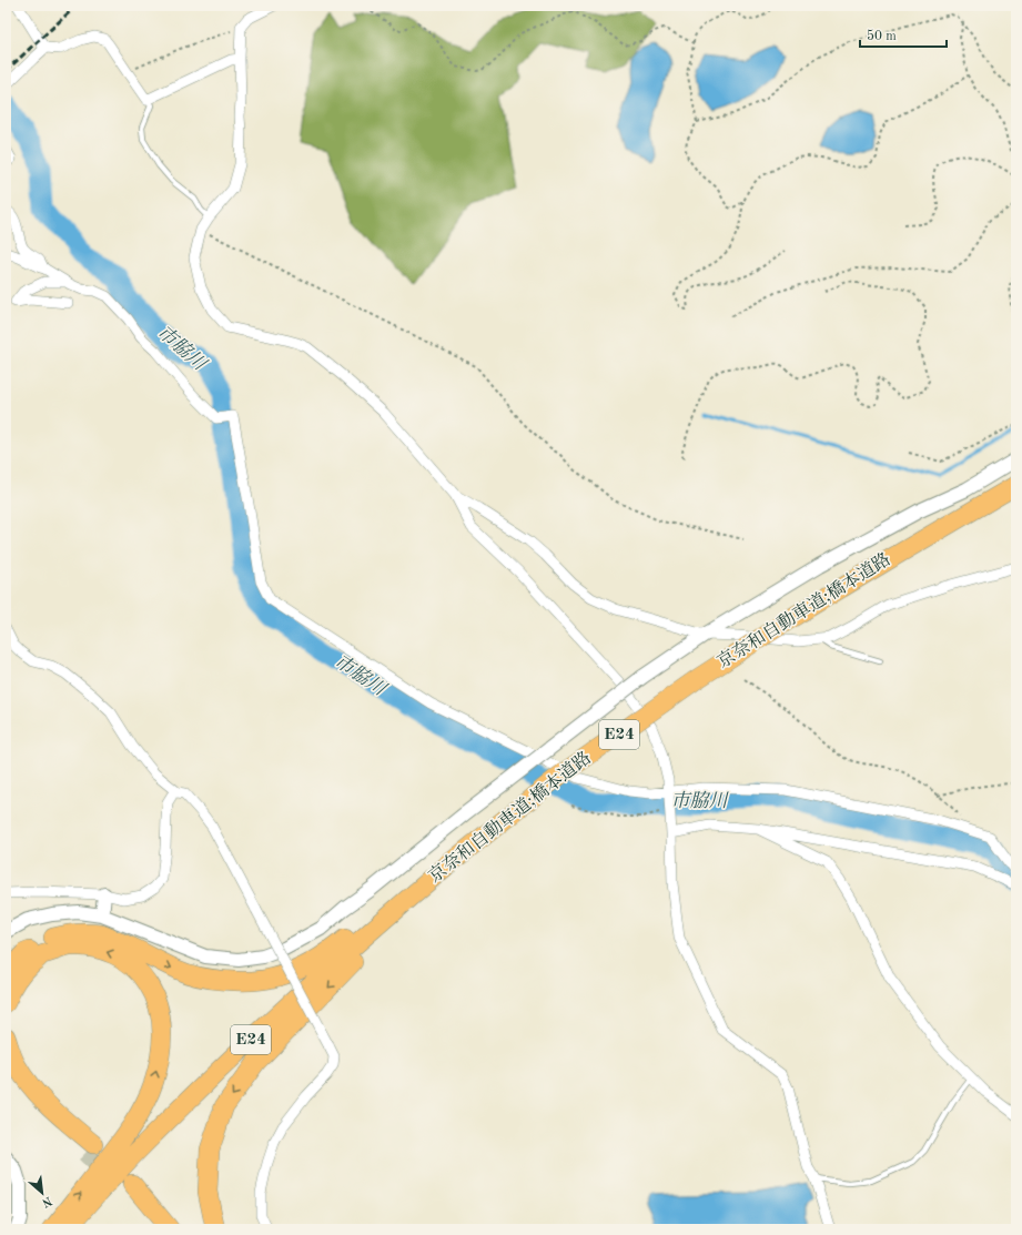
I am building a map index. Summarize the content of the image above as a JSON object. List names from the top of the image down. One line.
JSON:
{"streets":{"highway":["京奈和自動車道;橋本道路","E24"]},"water":["市脇川"],"scale_bar":"50 m","north":"bottom right"}
